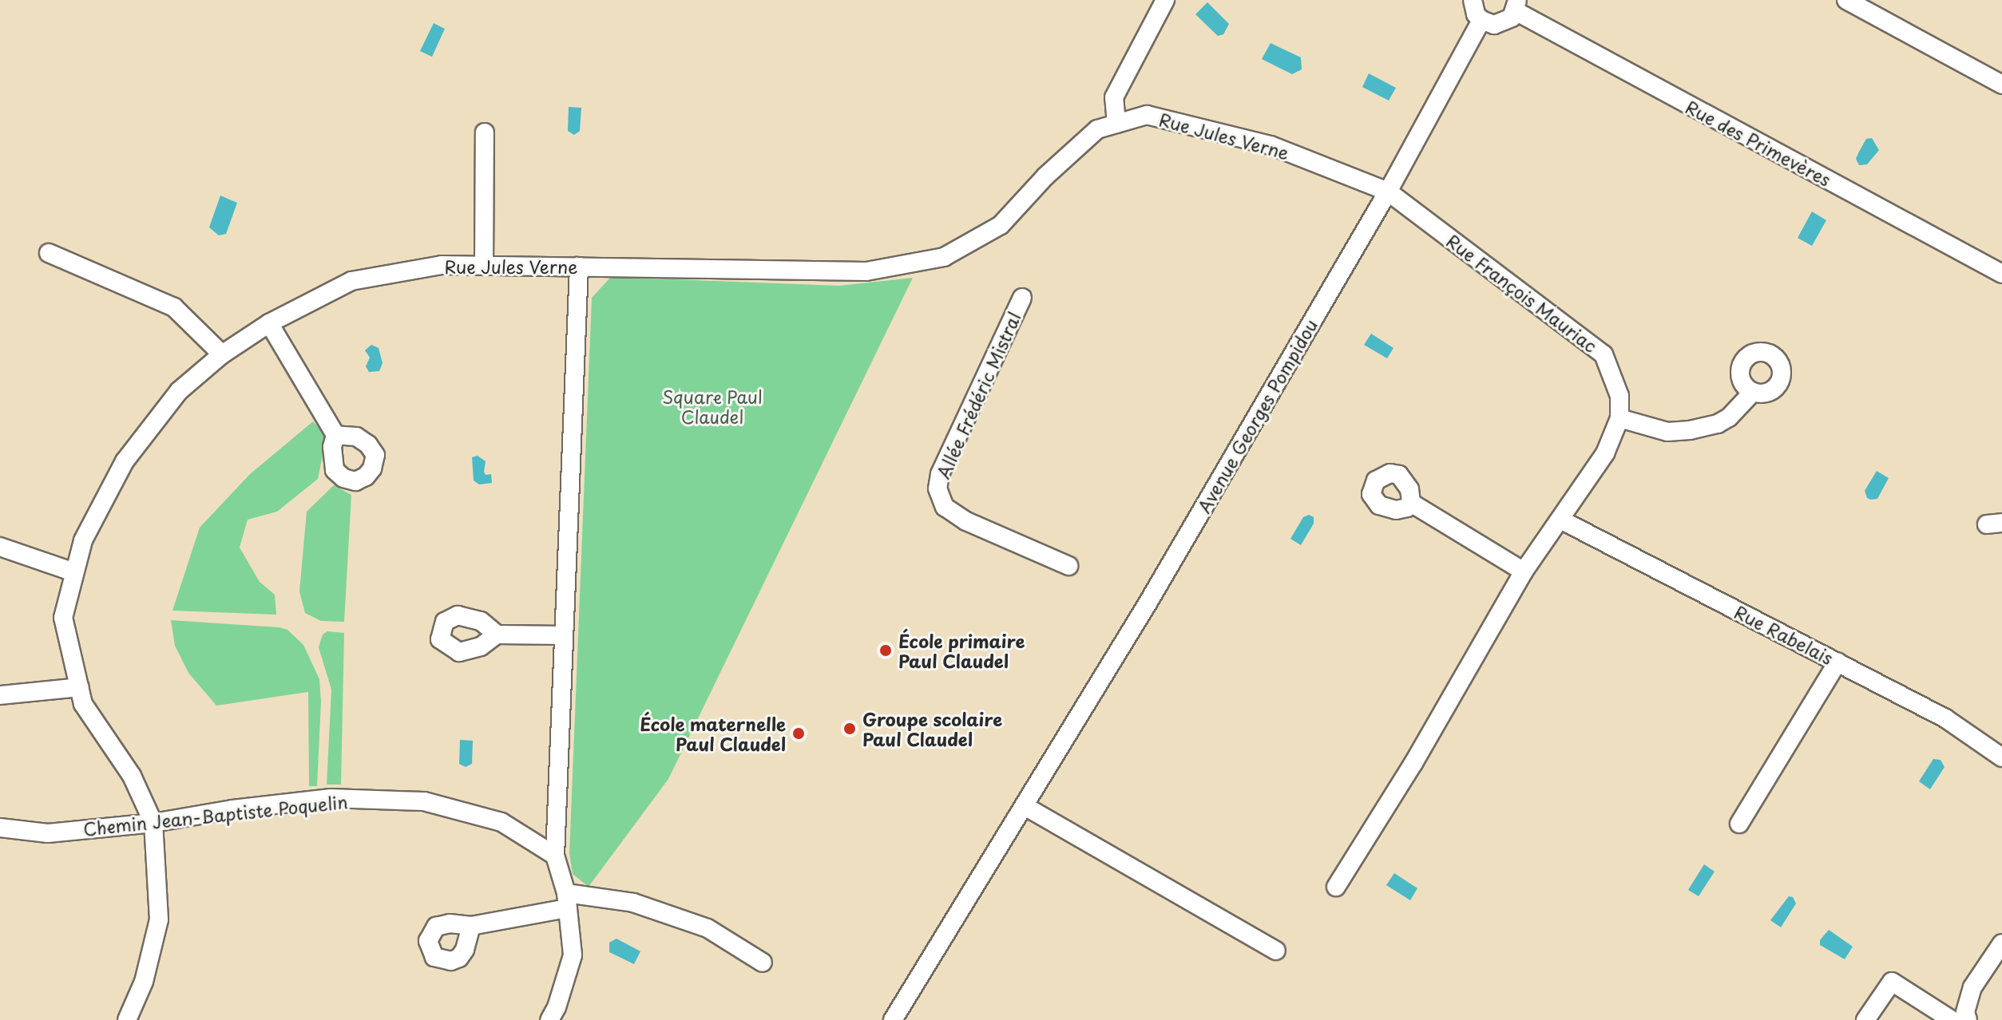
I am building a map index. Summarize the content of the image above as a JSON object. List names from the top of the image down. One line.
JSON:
{"streets":{"street":["Rue Jules Verne","Rue des Primevères","Rue François Mauriac","Allée Frédéric Mistral","Avenue Georges Pompidou","Rue Rabelais","Chemin Jean-Baptiste Poquelin"]},"crossings":[["Rue Jules Verne","Rue François Mauriac"],["Rue Jules Verne","Avenue Georges Pompidou"],["Rue Jules Verne","Chemin Jean-Baptiste Poquelin"],["Rue François Mauriac","Avenue Georges Pompidou"]],"parks":["Square Paul Claudel"],"places":["École primaire Paul Claudel","Groupe scolaire Paul Claudel","École maternelle Paul Claudel"]}
